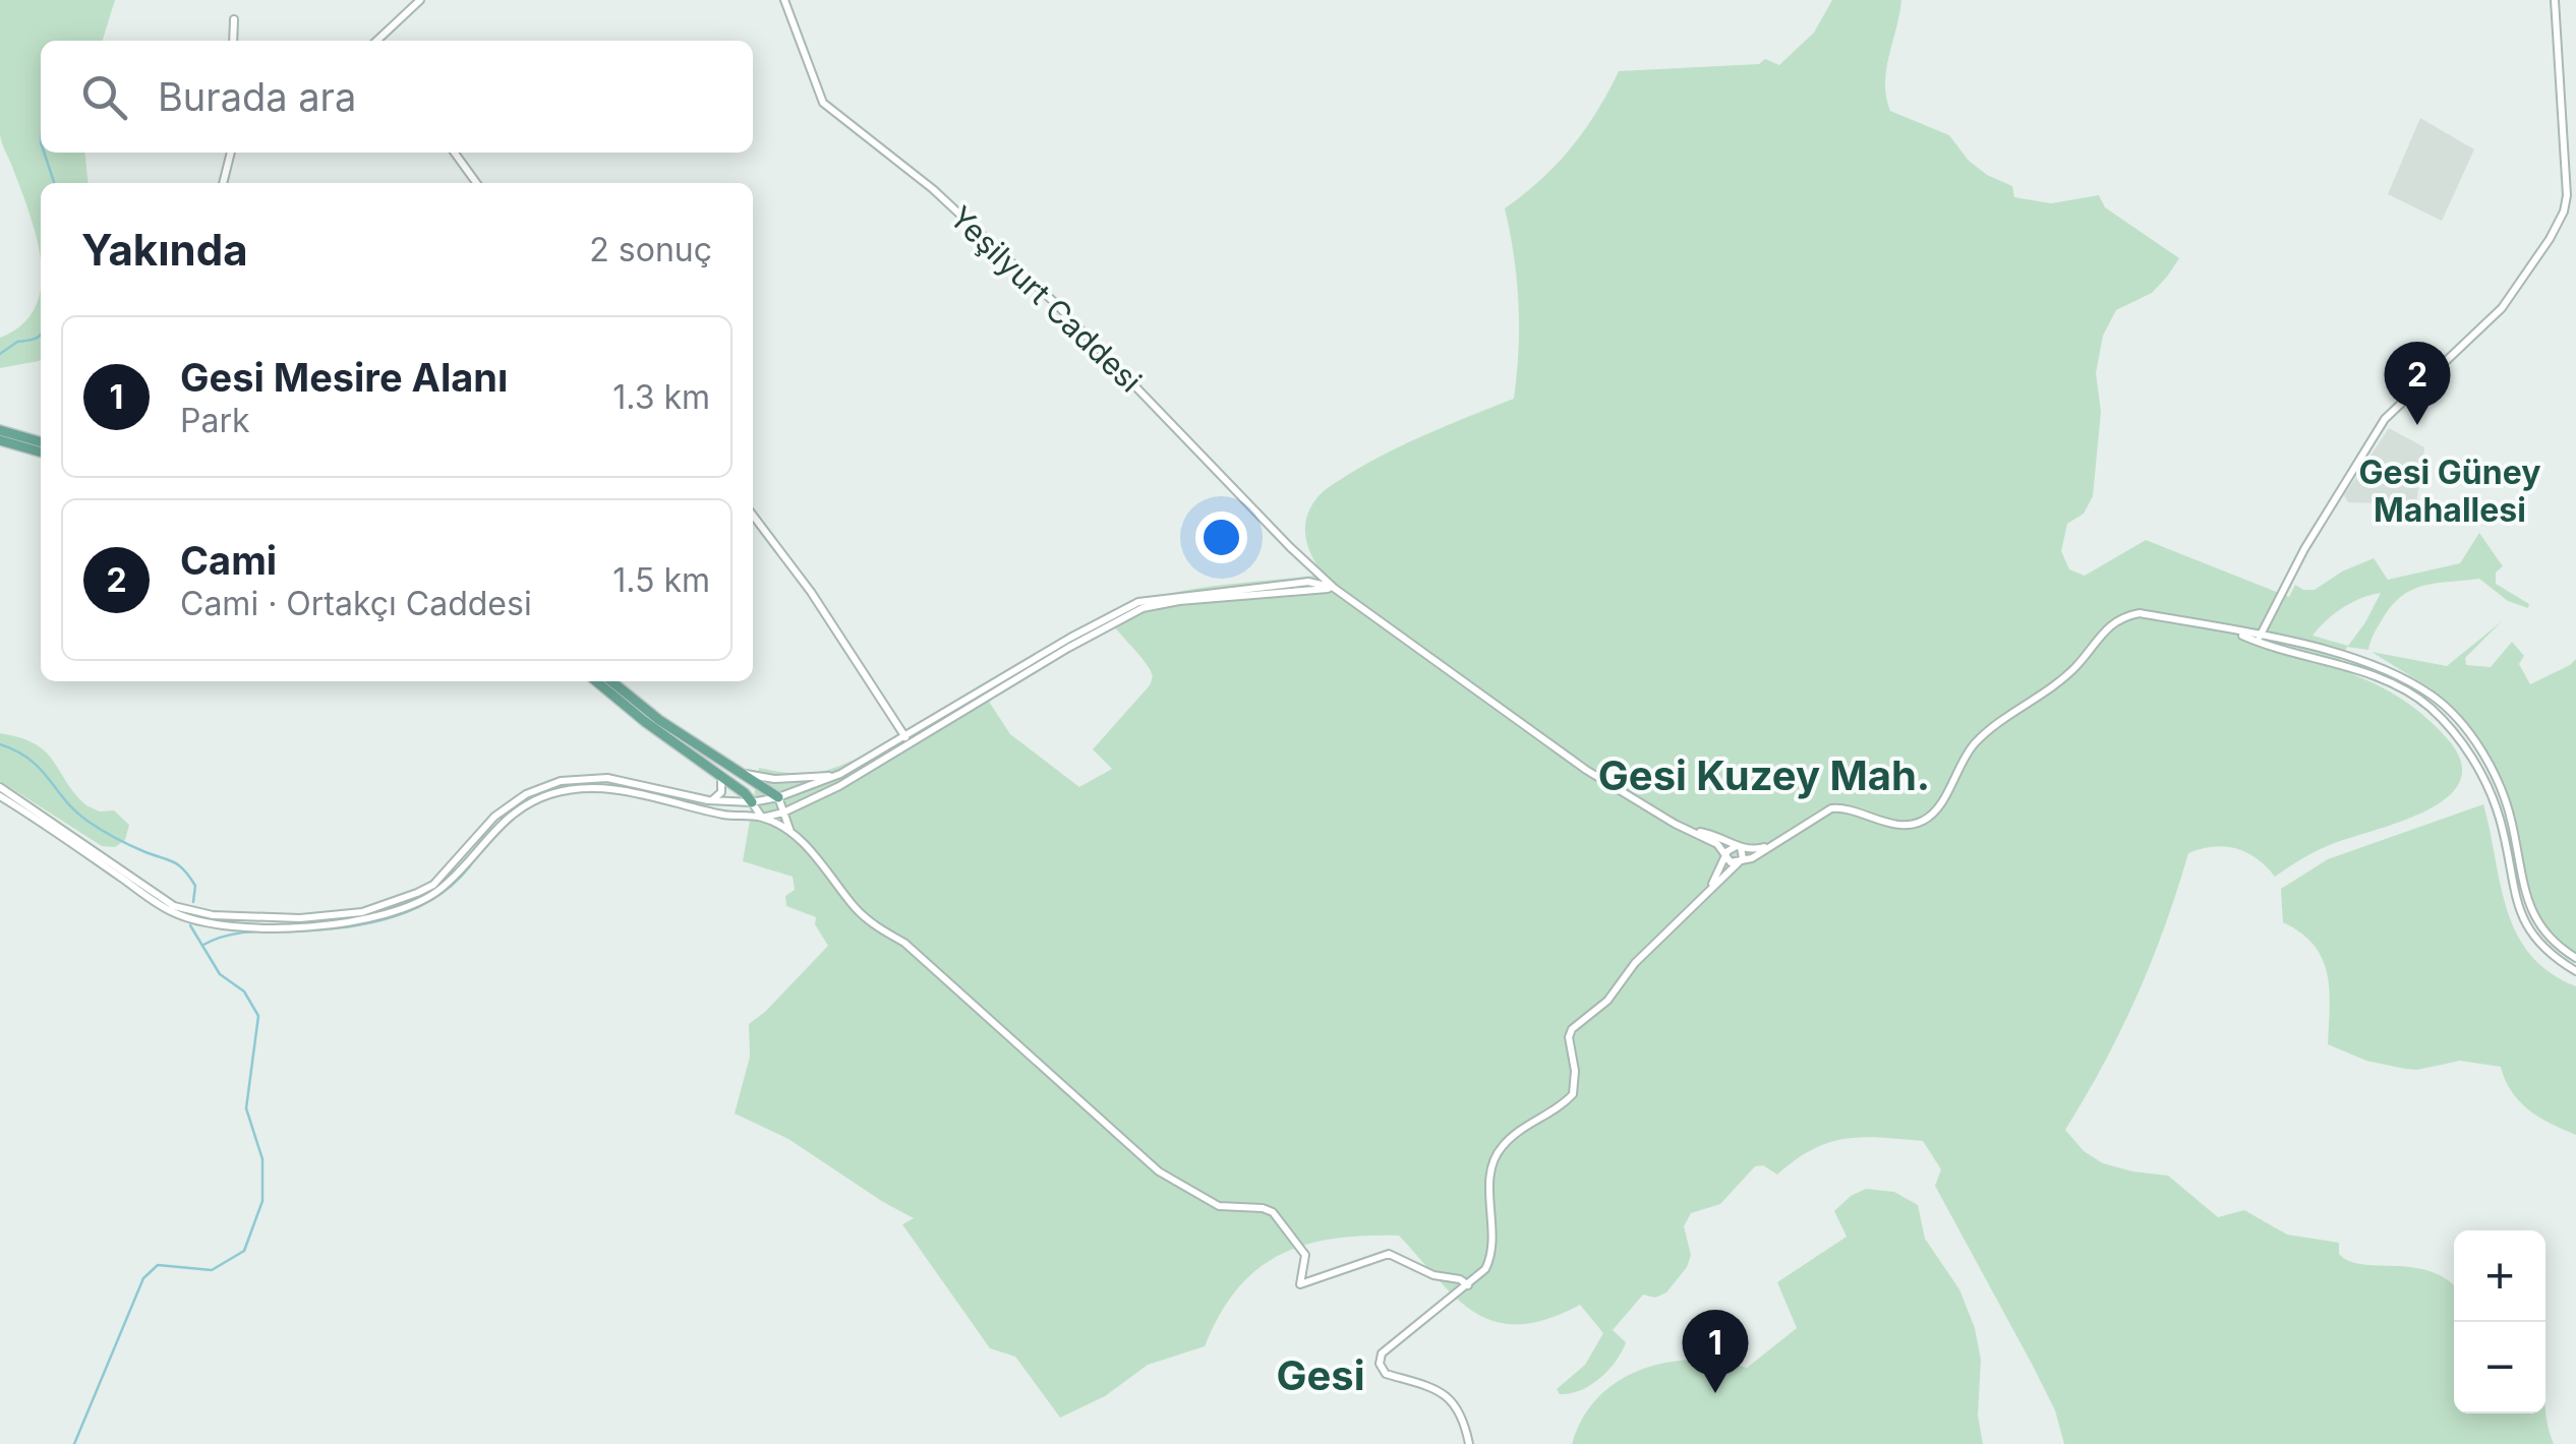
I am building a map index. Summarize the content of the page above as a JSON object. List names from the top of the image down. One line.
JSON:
{"streets":{"street":["Yeşilyurt Caddesi"]},"districts":["Gesi Güney Mahallesi","Gesi Kuzey Mah.","Gesi"],"page":{"search":"Burada ara","heading":["Yakında","2 sonuç"],"list":[{"mark":"1","name":"Gesi Mesire Alanı","note":"Park","value":"1.3 km"},{"mark":"2","name":"Cami","note":"Cami · Ortakçı Caddesi","value":"1.5 km"}],"pins":["2","1"],"map_buttons":["+","−"]}}
